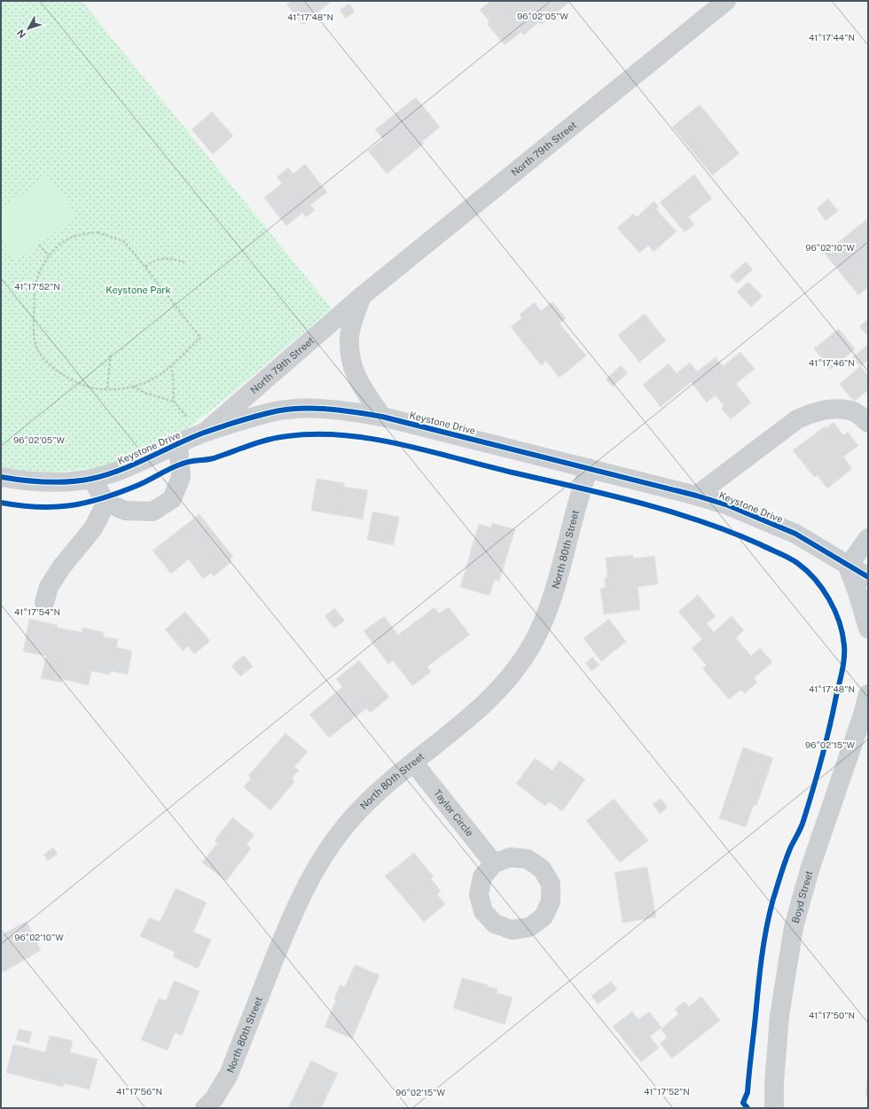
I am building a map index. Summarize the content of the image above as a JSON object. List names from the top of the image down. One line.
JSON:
{"streets":{"street":["North 79th Street","Keystone Drive","North 80th Street","Taylor Circle","Boyd Street"]},"crossings":[["North 79th Street","Keystone Drive"],["Keystone Drive","North 80th Street"],["North 80th Street","Taylor Circle"]],"parks":["Keystone Park"],"north":"bottom left","coordinates":["96°02'05\"W","41°17'48\"N","41°17'44\"N","96°02'10\"W","41°17'52\"N","41°17'46\"N","41°17'54\"N","96°02'15\"W","41°17'50\"N","41°17'56\"N"]}
